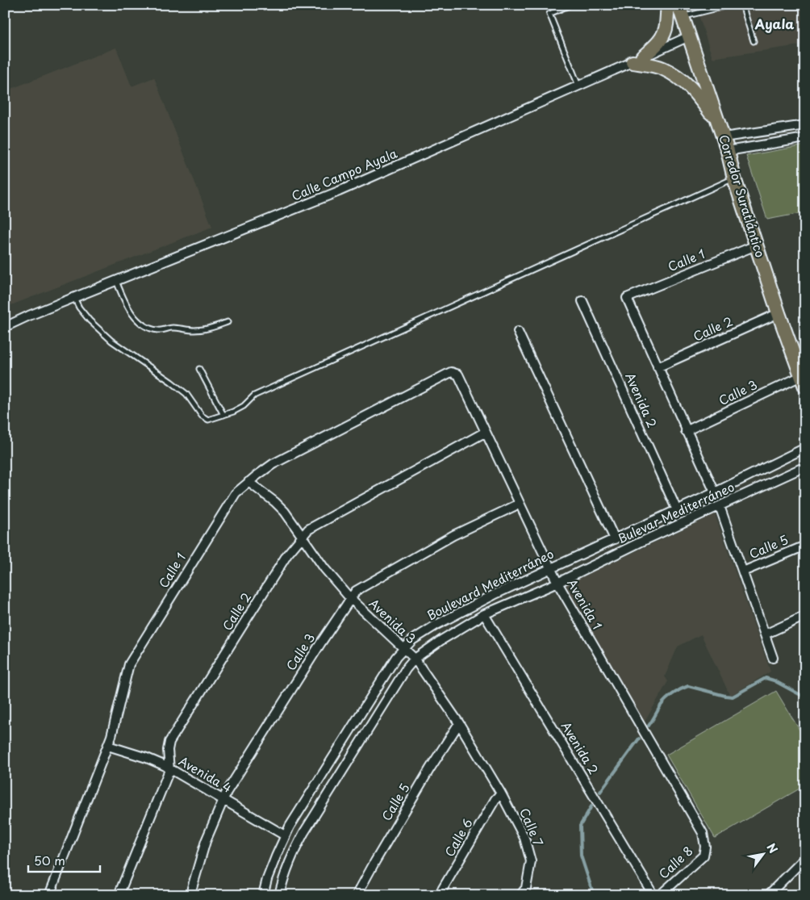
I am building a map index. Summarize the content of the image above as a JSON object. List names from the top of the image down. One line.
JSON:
{"streets":{"main road":["Corredor Suratlántico"],"street":["Calle Campo Ayala","Calle 1","Calle 2","Calle 3","Avenida 2","Bulevar Mediterráneo","Calle 5","Boulevard Mediterráneo","Avenida 1","Avenida 3","Avenida 4","Calle 7","Calle 6","Calle 8"]},"crossings":[["Calle Campo Ayala","Corredor Suratlántico"],["Corredor Suratlántico","Calle 1"],["Corredor Suratlántico","Calle 2"],["Corredor Suratlántico","Calle 3"],["Calle 1","Calle 2"],["Calle 1","Avenida 1"],["Calle 1","Avenida 3"],["Calle 1","Avenida 4"],["Calle 2","Avenida 1"],["Calle 2","Avenida 3"],["Calle 2","Avenida 4"],["Calle 3","Avenida 1"],["Calle 3","Avenida 3"],["Calle 3","Avenida 4"],["Avenida 2","Boulevard Mediterráneo"],["Bulevar Mediterráneo","Boulevard Mediterráneo"],["Bulevar Mediterráneo","Avenida 1"],["Calle 5","Avenida 3"],["Boulevard Mediterráneo","Avenida 1"],["Boulevard Mediterráneo","Avenida 3"],["Boulevard Mediterráneo","Avenida 4"],["Avenida 1","Calle 8"],["Avenida 3","Calle 7"],["Avenida 3","Calle 6"],["Calle 7","Calle 6"]],"districts":["Ayala"],"scale_bar":"50 m","north":"top right"}
